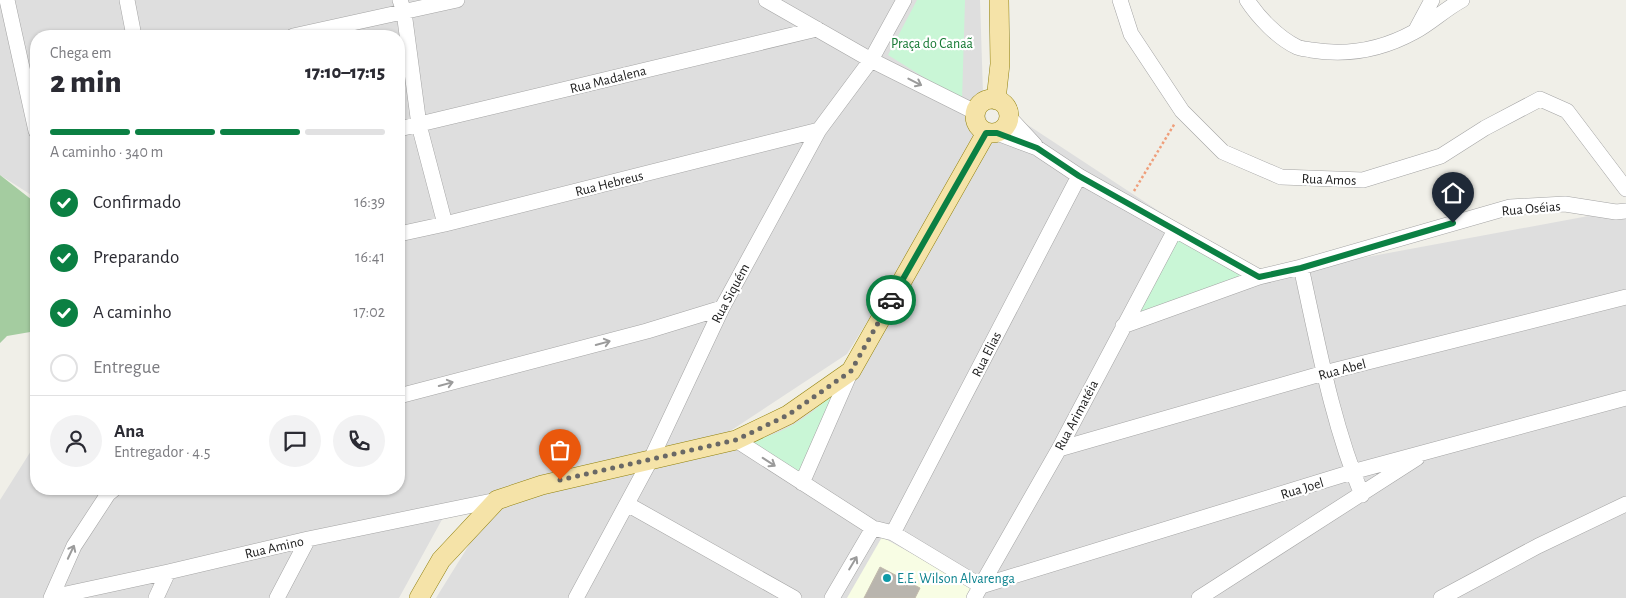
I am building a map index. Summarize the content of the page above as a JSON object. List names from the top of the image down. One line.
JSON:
{"streets":{"street":["Rua Madalena","Rua Amos","Rua Hebreus","Rua Oséias","Rua Siquém","Rua Elias","Rua Abel","Rua Arimatéia","Rua Joel","Rua Amino"]},"crossings":[["Rua Hebreus","Rua Siquém"],["Rua Oséias","Rua Arimatéia"],["Rua Abel","Rua Arimatéia"],["Rua Arimatéia","Rua Joel"]],"parks":["Praça do Canaã"],"places":["E.E. Wilson Alvarenga"],"page":{"heading":["2 min","Chega em","17:10–17:15"],"panel":["Ana","Entregador · 4.5"],"bar":"A caminho · 340 m","list":[["Confirmado","16:39"],["Preparando","16:41"],["A caminho","17:02"],"Entregue"]}}
